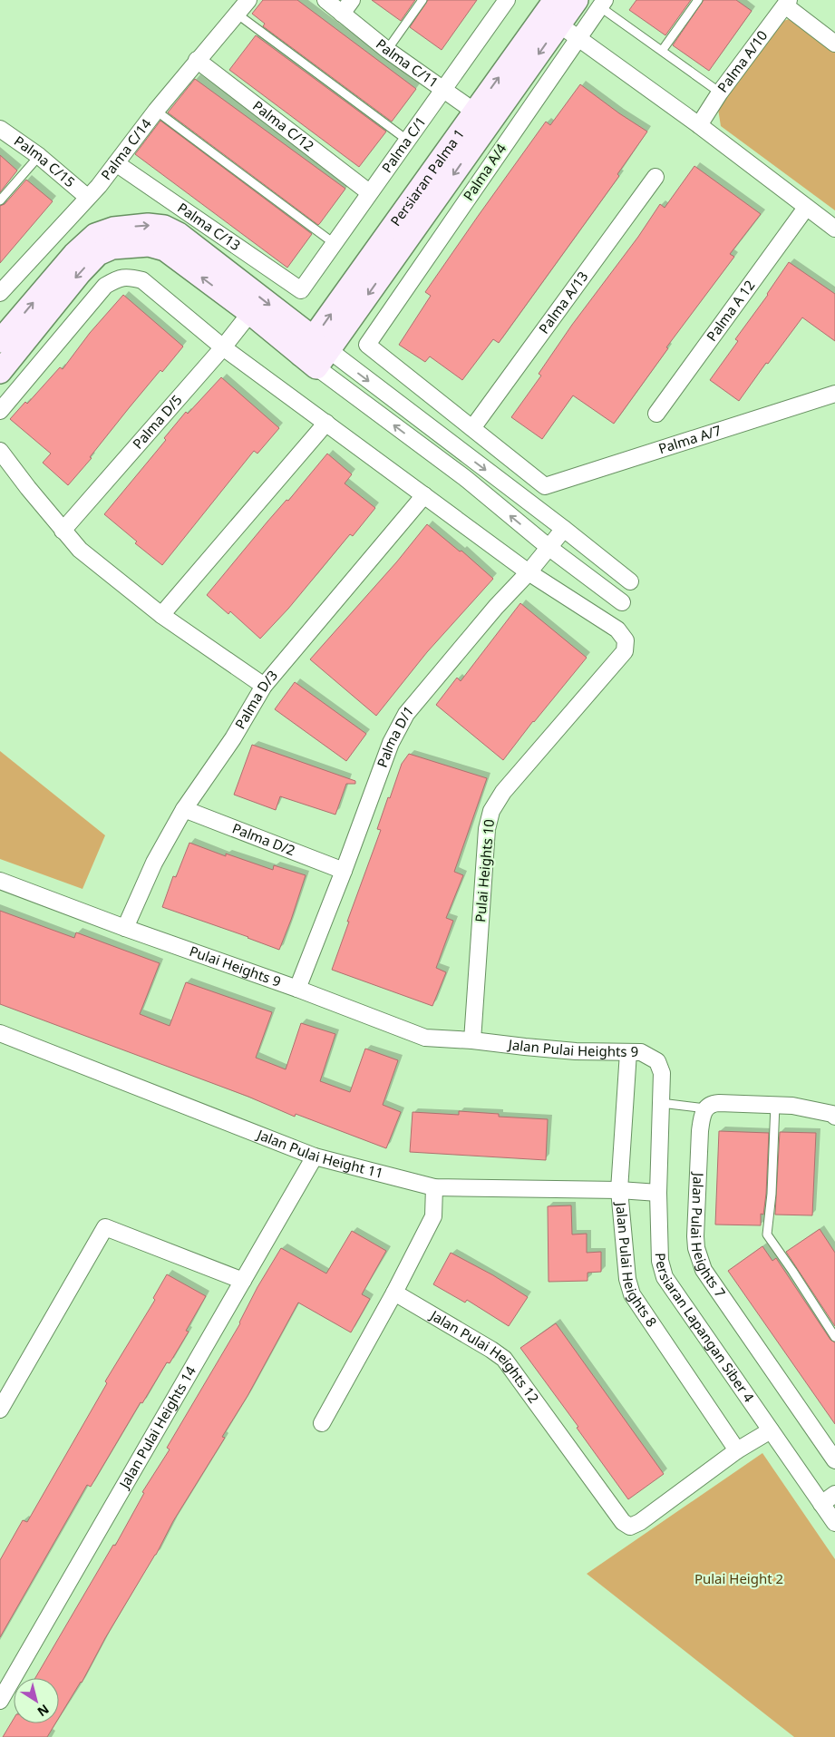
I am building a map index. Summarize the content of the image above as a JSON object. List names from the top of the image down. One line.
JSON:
{"streets":{"street":["Palma A/10","Palma C/11","Palma C/12","Palma C/1","Palma C/14","Palma C/15","Palma A/4","Persiaran Palma 1","Palma C/13","Palma A/13","Palma A 12","Palma D/5","Palma A/7","Palma D/3","Palma D/1","Palma D/2","Pulai Heights 10","Pulai Heights 9","Jalan Pulai Heights 9","Jalan Pulai Height 11","Jalan Pulai Heights 7","Jalan Pulai Heights 8","Persiaran Lapangan Siber 4","Jalan Pulai Heights 12","Jalan Pulai Heights 14"]},"crossings":[["Palma C/11","Palma C/1"],["Palma C/11","Persiaran Palma 1"],["Palma C/12","Palma C/1"],["Palma C/12","Palma C/14"],["Palma C/1","Palma C/13"],["Palma C/14","Palma C/15"],["Palma C/14","Palma C/13"],["Palma A/4","Palma A/13"],["Palma A/4","Palma A/7"],["Palma A/13","Palma A/7"],["Palma D/3","Palma D/2"],["Palma D/3","Pulai Heights 9"],["Palma D/1","Palma D/2"],["Palma D/1","Pulai Heights 10"],["Palma D/1","Pulai Heights 9"],["Pulai Heights 10","Pulai Heights 9"],["Pulai Heights 10","Jalan Pulai Heights 9"],["Pulai Heights 9","Jalan Pulai Heights 9"],["Jalan Pulai Heights 9","Jalan Pulai Heights 8"],["Jalan Pulai Heights 9","Persiaran Lapangan Siber 4"],["Jalan Pulai Height 11","Jalan Pulai Heights 8"],["Jalan Pulai Height 11","Persiaran Lapangan Siber 4"],["Jalan Pulai Height 11","Jalan Pulai Heights 14"],["Jalan Pulai Heights 8","Jalan Pulai Heights 12"]],"parks":["Pulai Height 2"],"north":"bottom right"}
